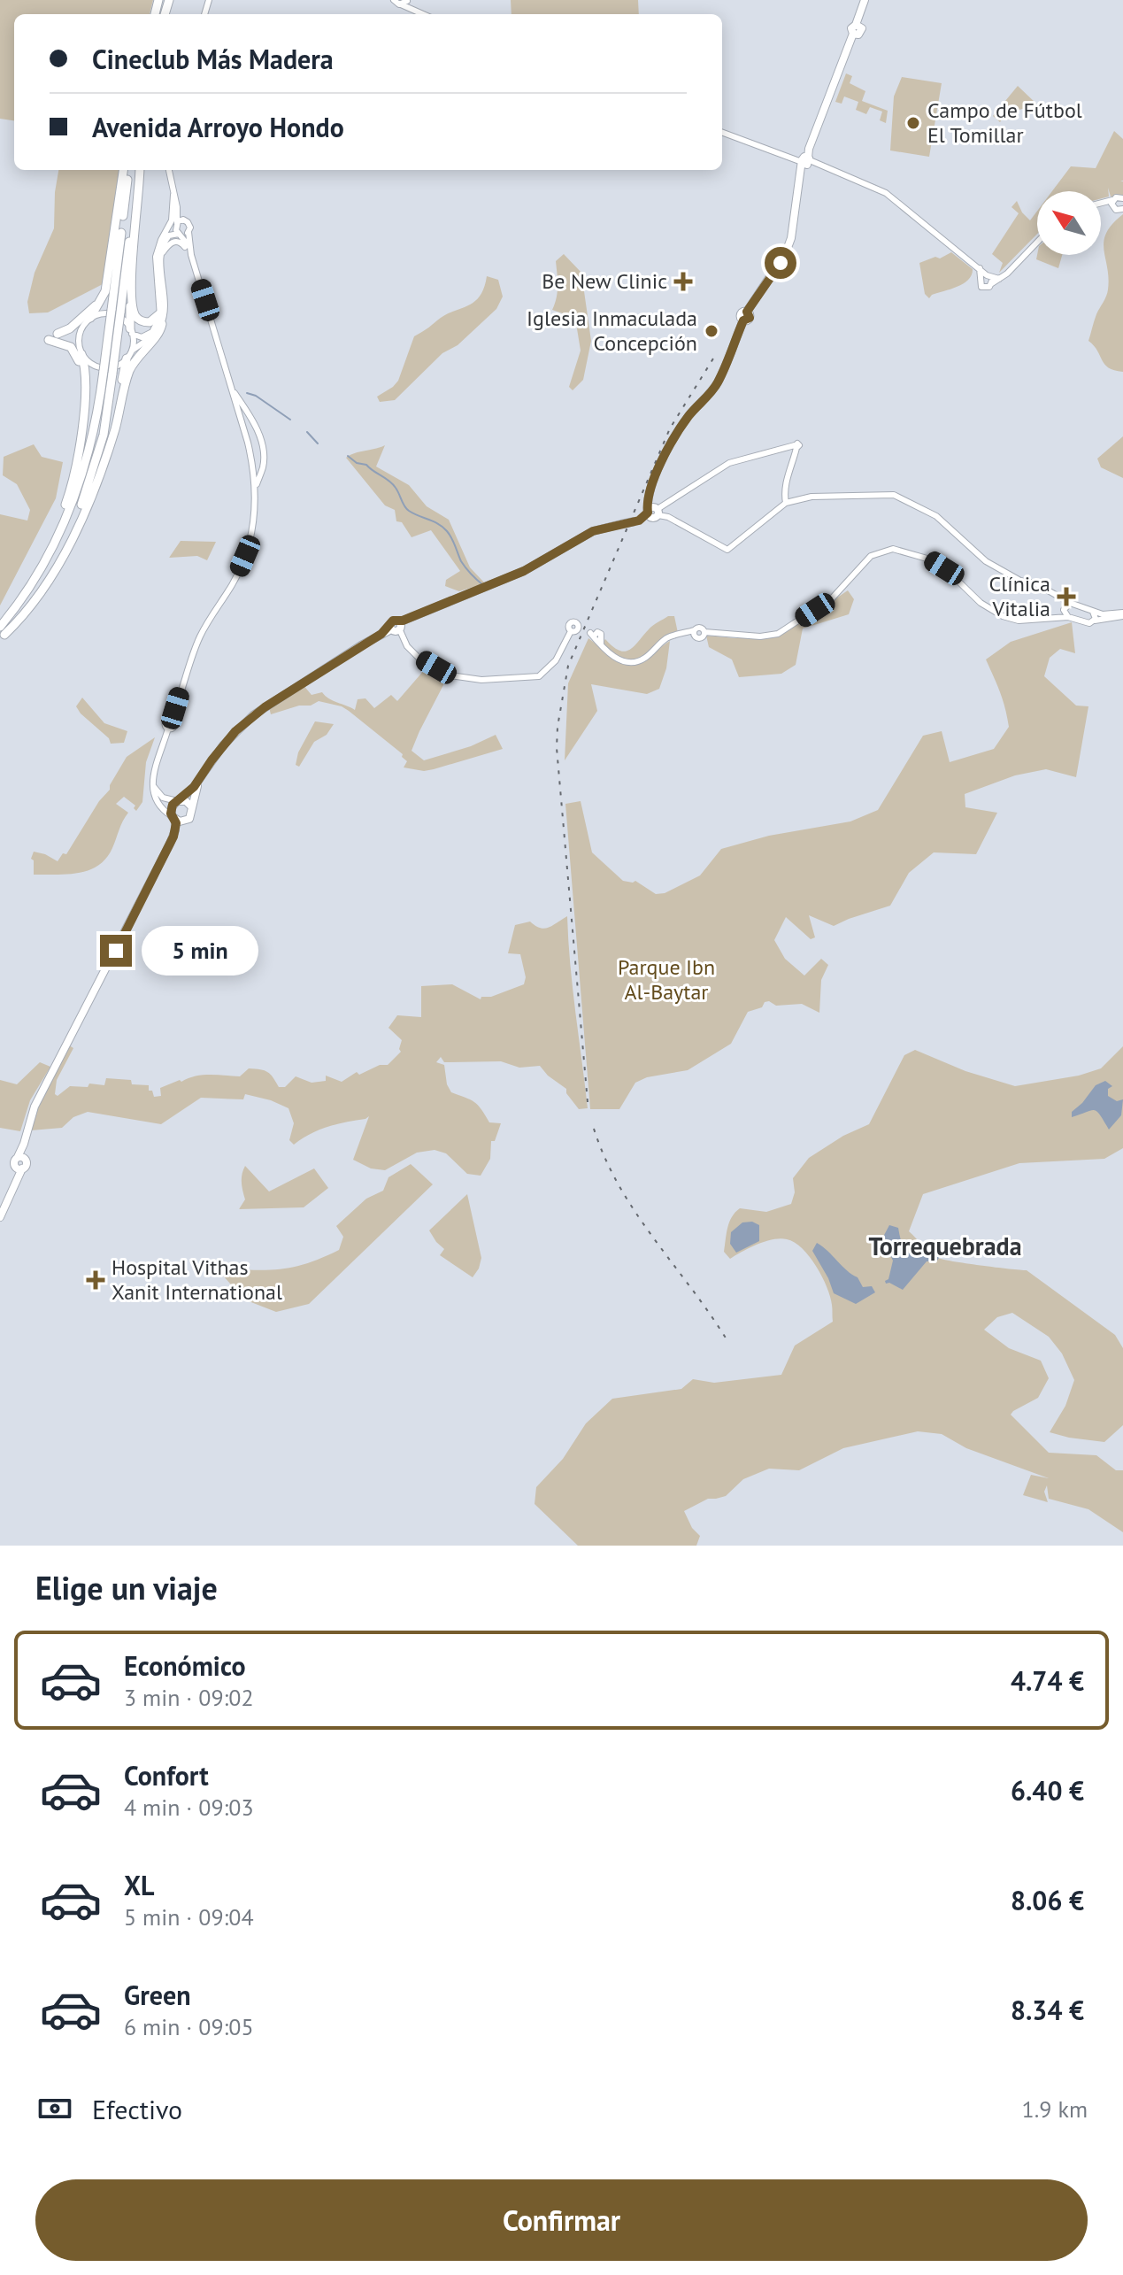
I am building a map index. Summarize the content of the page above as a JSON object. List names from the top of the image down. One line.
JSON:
{"districts":["Torrequebrada"],"parks":["Parque Ibn Al-Baytar"],"places":{"other":["Campo de Fútbol El Tomillar","Iglesia Inmaculada Concepción"],"health":["Be New Clinic","Clínica Vitalia","Hospital Vithas Xanit International"]},"north":"top left","page":{"banner":["Cineclub Más Madera","Avenida Arroyo Hondo"],"bubble":"5 min","heading":"Elige un viaje","list":[{"name":"Económico","note":"3 min · 09:02","value":"4.74 €"},{"name":"Confort","note":"4 min · 09:03","value":"6.40 €"},{"name":"XL","note":"5 min · 09:04","value":"8.06 €"},{"name":"Green","note":"6 min · 09:05","value":"8.34 €"}],"pay":["Efectivo","1.9 km"],"buttons":"Confirmar"}}
